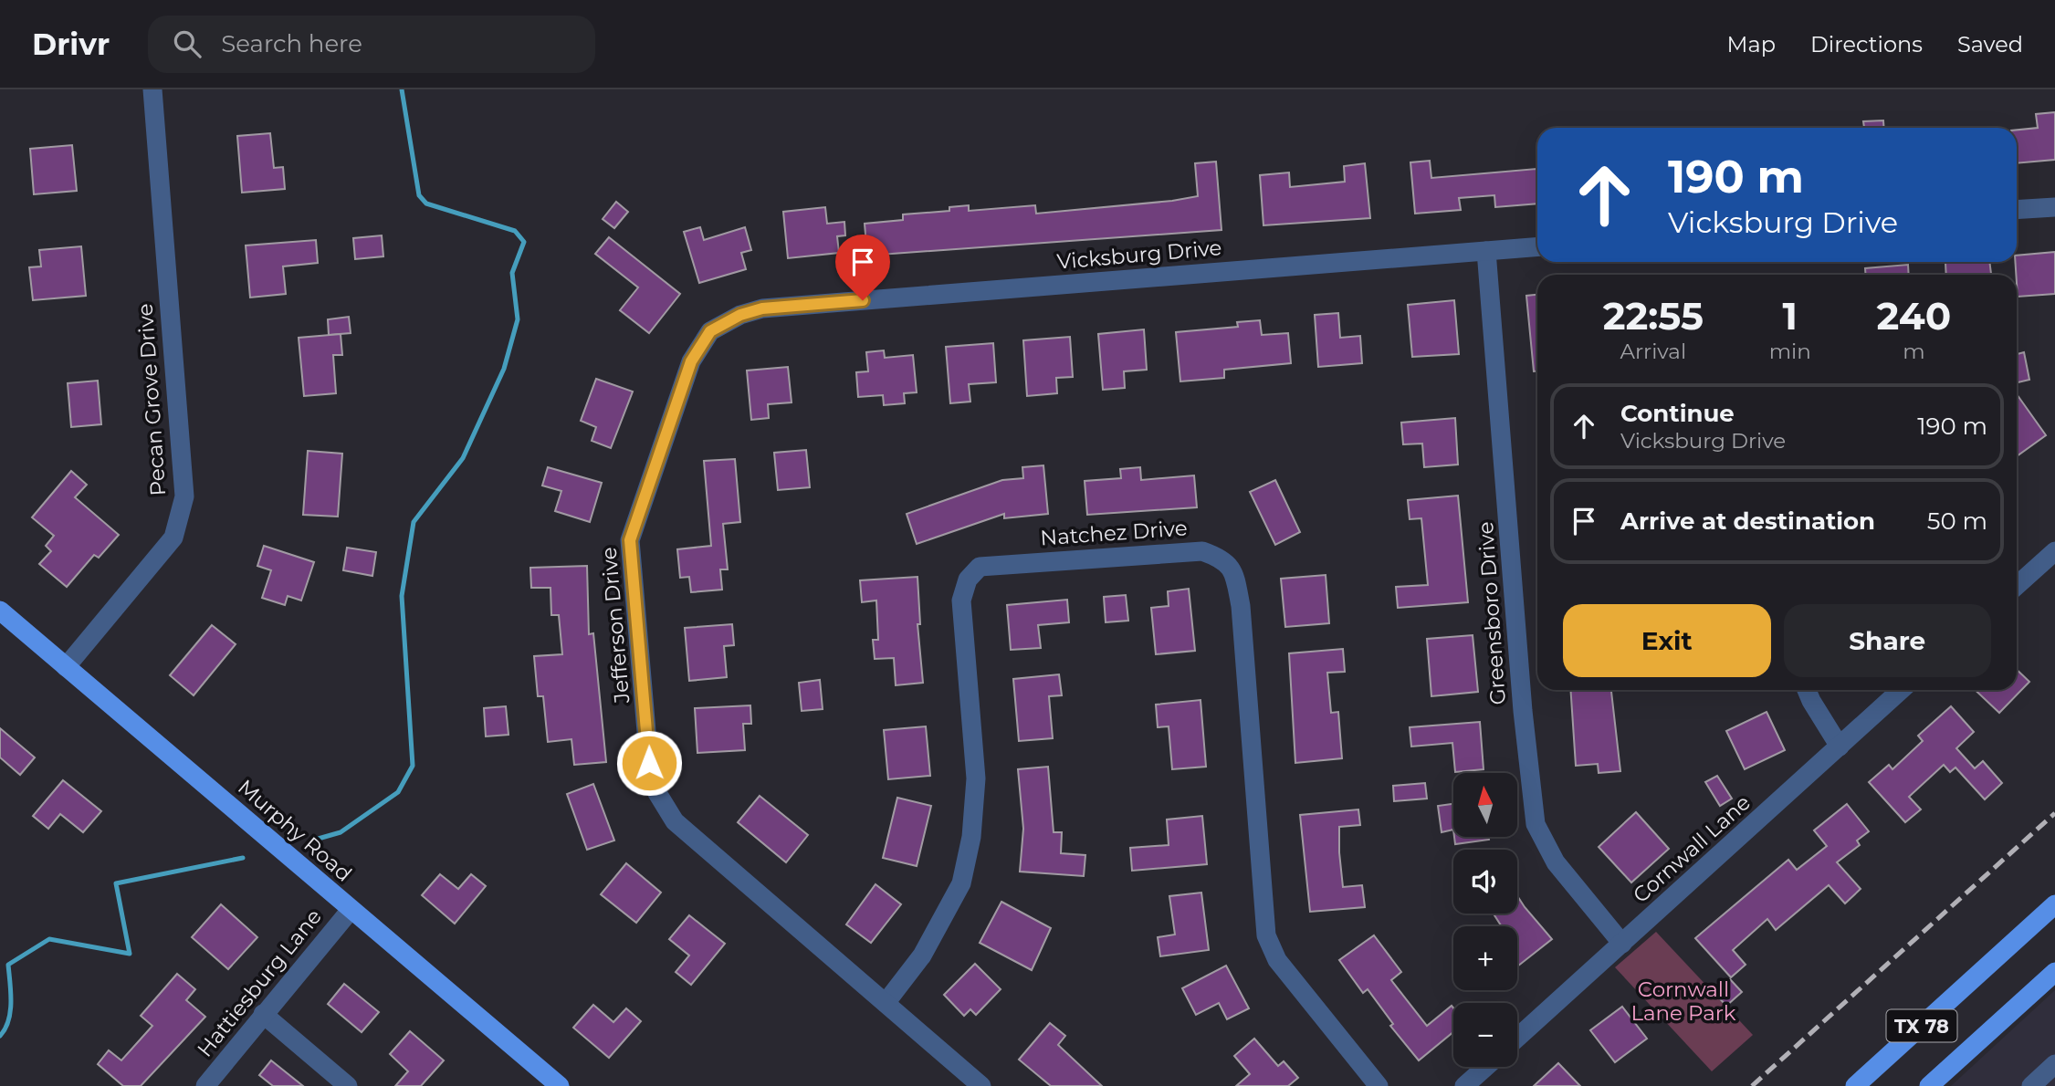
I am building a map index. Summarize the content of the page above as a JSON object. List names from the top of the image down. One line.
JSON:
{"streets":{"main road":["Murphy Road","TX 78"],"street":["Vicksburg Drive","Pecan Grove Drive","Natchez Drive","Greensboro Drive","Jefferson Drive","Cornwall Lane","Hattiesburg Lane"]},"crossings":[["Vicksburg Drive","Greensboro Drive"],["Vicksburg Drive","Jefferson Drive"],["Pecan Grove Drive","Murphy Road"],["Natchez Drive","Jefferson Drive"],["Greensboro Drive","Cornwall Lane"],["Murphy Road","Hattiesburg Lane"]],"parks":["Cornwall Lane Park"],"north":"top","page":{"header":"Drivr","search":"Search here","nav":["Map","Directions","Saved"],"turn":["190 m","Vicksburg Drive"],"eta":["22:55","Arrival","1","min","240","m"],"list":[{"name":"Continue","note":"Vicksburg Drive","value":"190 m"},{"name":"Arrive at destination","value":"50 m"}],"buttons":["Exit","Share"],"map_buttons":["+","−"]}}
